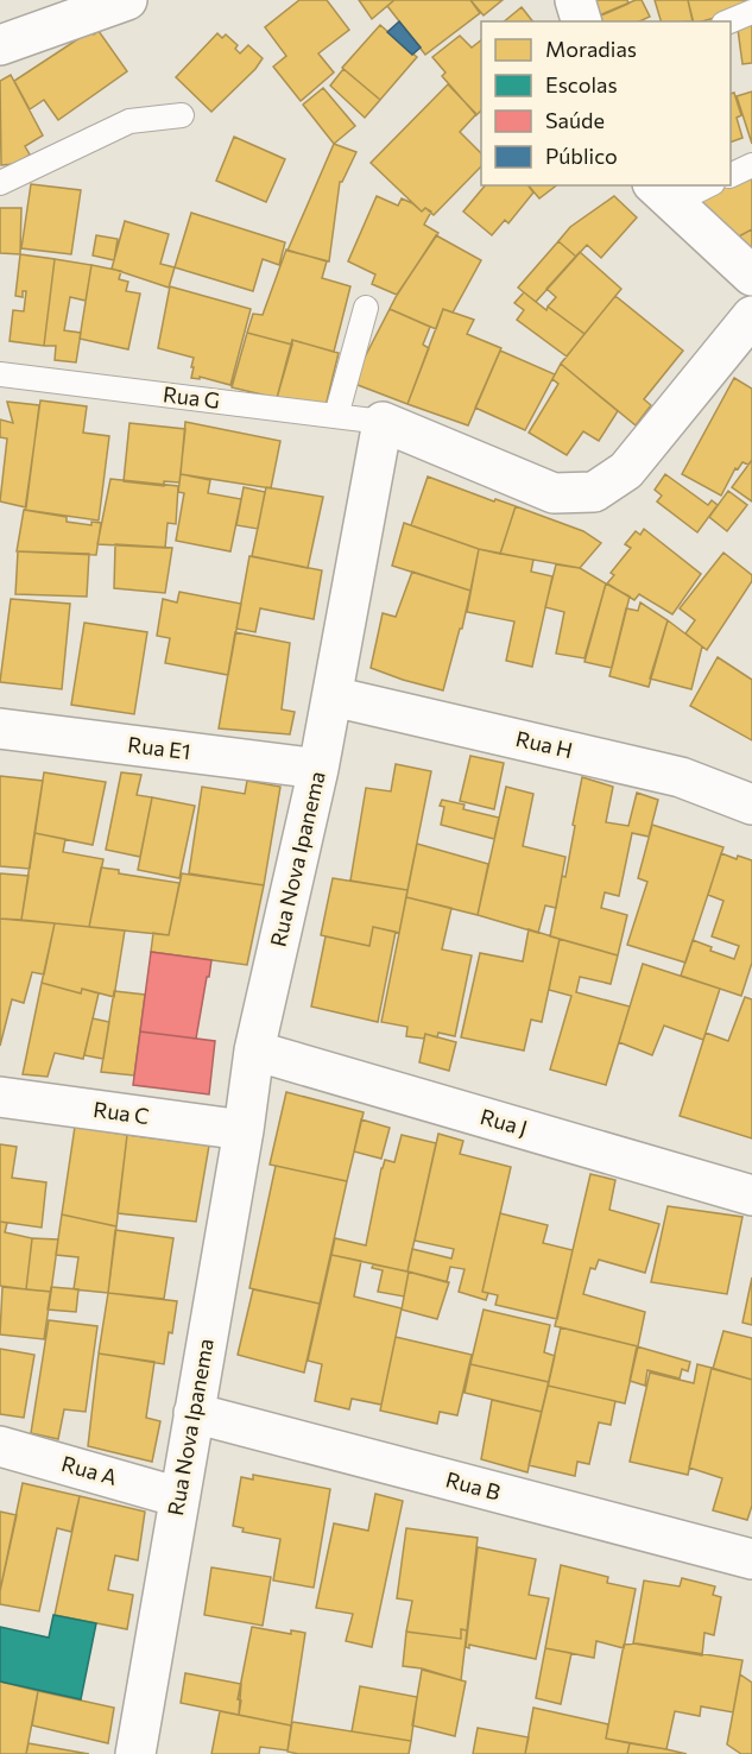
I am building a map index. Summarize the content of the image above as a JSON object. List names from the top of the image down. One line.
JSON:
{"streets":{"street":["Rua H","Rua E1","Rua Nova Ipanema","Rua C","Rua J","Rua A","Rua B"],"lane":["Rua G"]},"crossings":[["Rua G","Rua Nova Ipanema"],["Rua H","Rua Nova Ipanema"],["Rua E1","Rua Nova Ipanema"],["Rua Nova Ipanema","Rua C"],["Rua Nova Ipanema","Rua J"],["Rua Nova Ipanema","Rua A"],["Rua Nova Ipanema","Rua B"]],"legend":["Moradias","Escolas","Saúde","Público"]}
